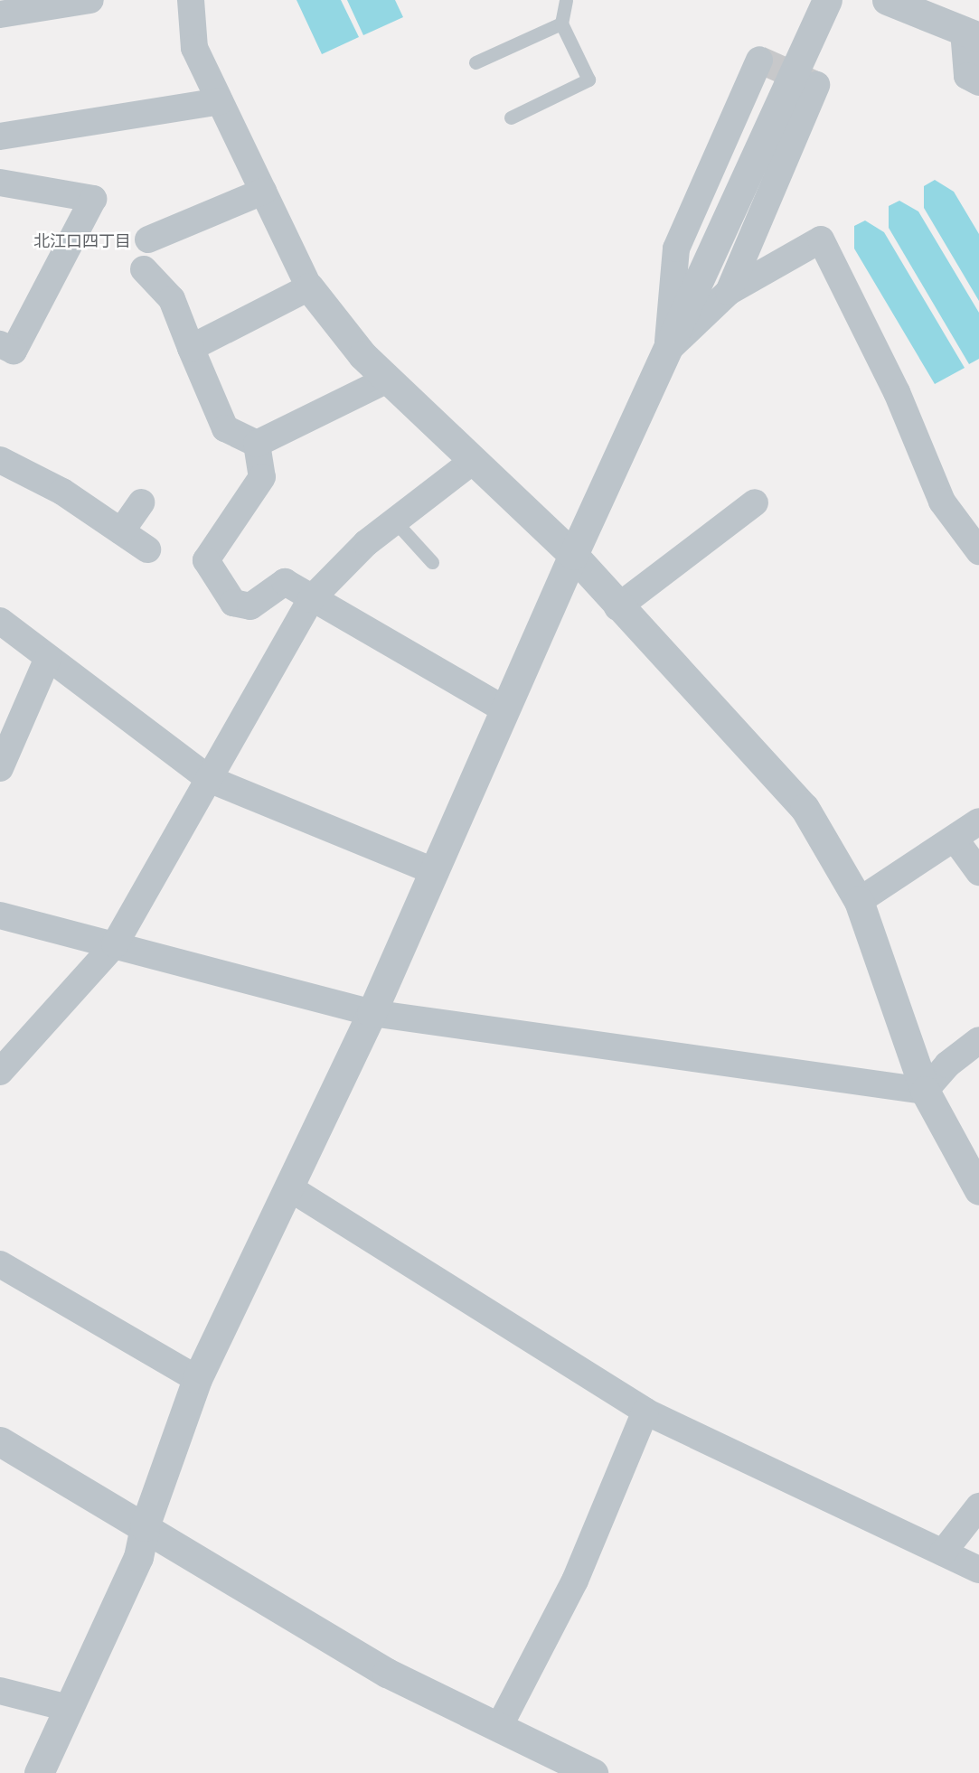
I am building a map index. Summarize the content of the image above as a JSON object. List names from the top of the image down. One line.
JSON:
{"districts":["北江口四丁目"]}
